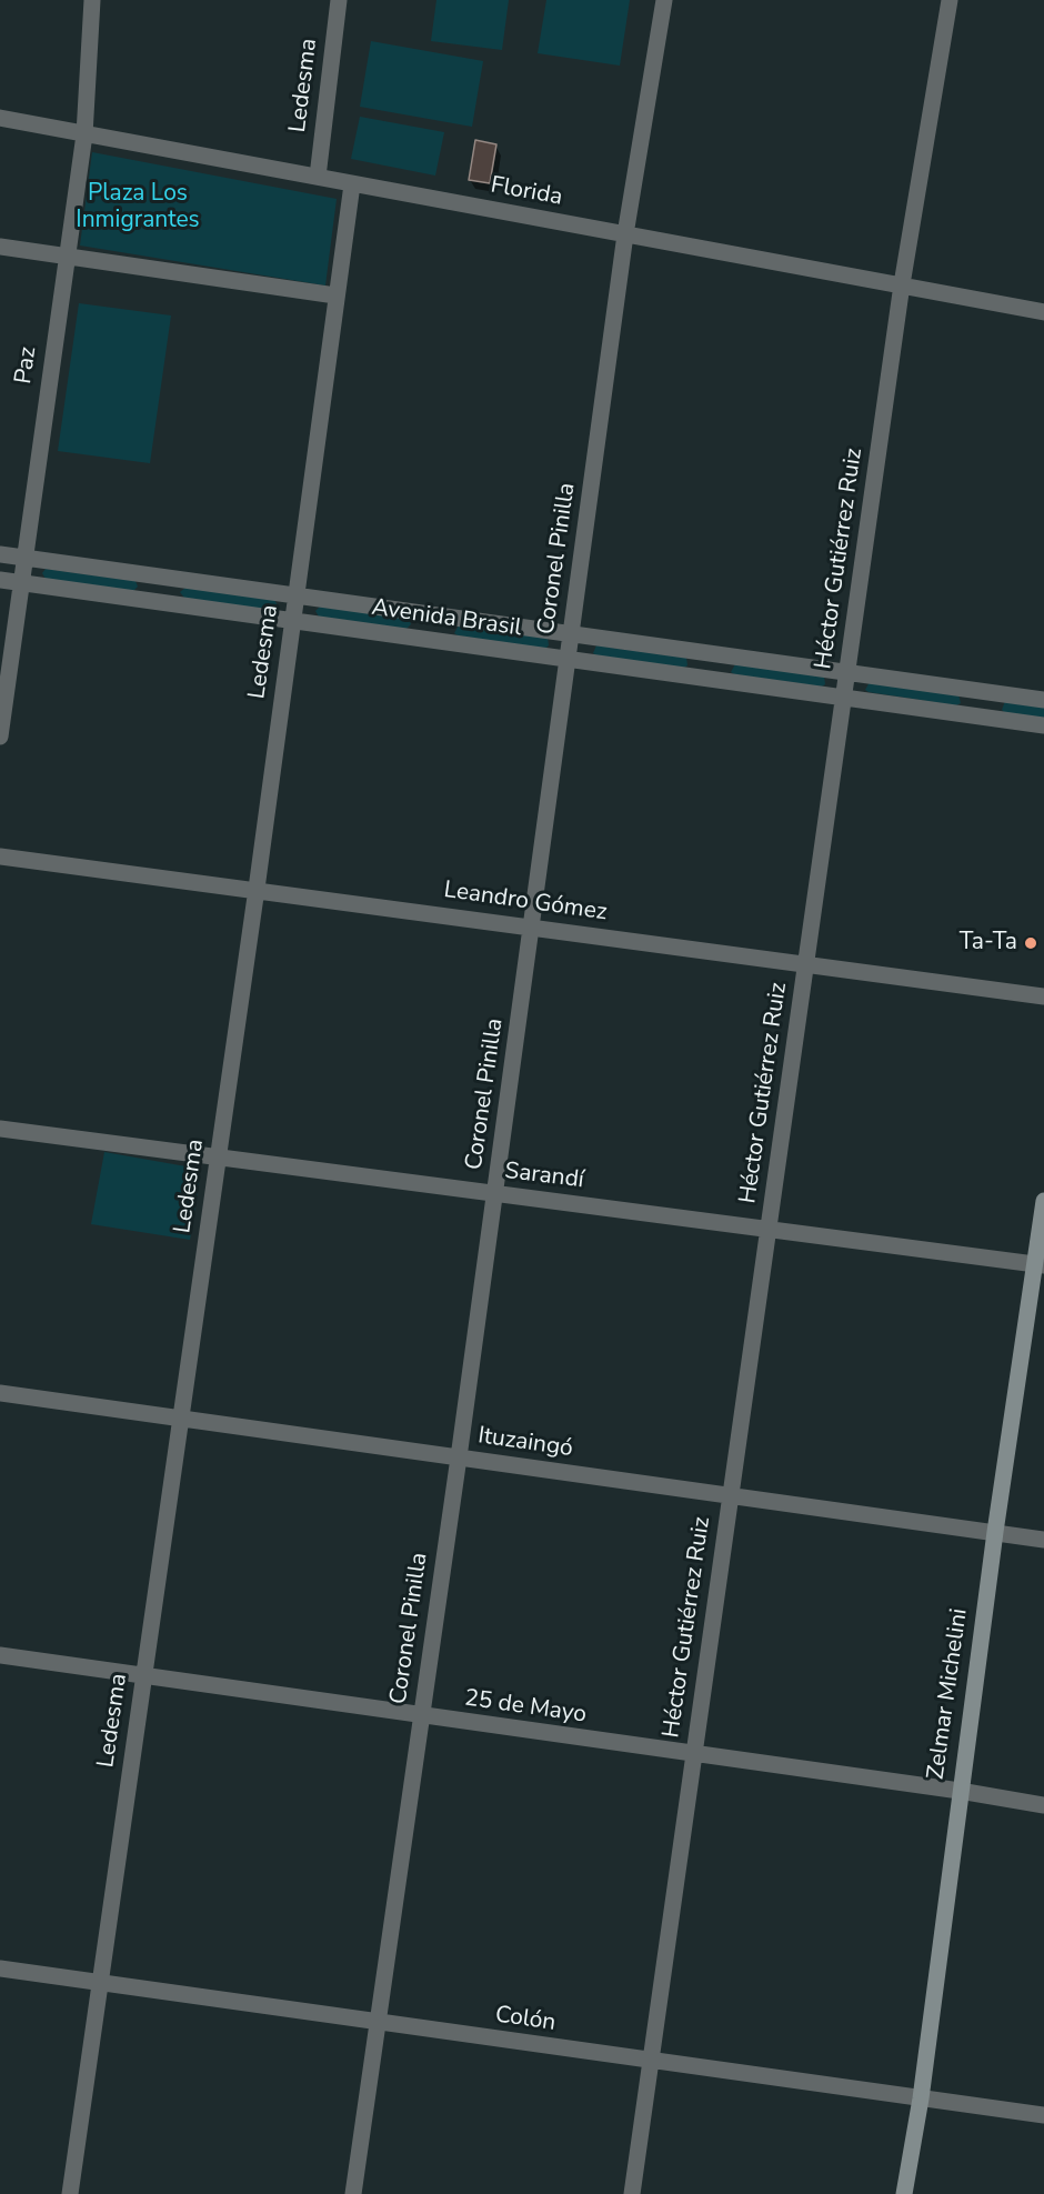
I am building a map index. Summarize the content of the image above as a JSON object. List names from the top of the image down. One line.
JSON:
{"streets":{"street":["Ledesma","Florida","Paz","Coronel Pinilla","Héctor Gutiérrez Ruiz","Avenida Brasil","Leandro Gómez","Sarandí","Ituzaingó","Zelmar Michelini","25 de Mayo","Colón"]},"crossings":[["Ledesma","Florida"],["Ledesma","Avenida Brasil"],["Ledesma","Leandro Gómez"],["Ledesma","Sarandí"],["Ledesma","Ituzaingó"],["Ledesma","25 de Mayo"],["Ledesma","Colón"],["Florida","Paz"],["Florida","Coronel Pinilla"],["Florida","Héctor Gutiérrez Ruiz"],["Paz","Avenida Brasil"],["Coronel Pinilla","Avenida Brasil"],["Coronel Pinilla","Leandro Gómez"],["Coronel Pinilla","Sarandí"],["Coronel Pinilla","Ituzaingó"],["Coronel Pinilla","25 de Mayo"],["Coronel Pinilla","Colón"],["Héctor Gutiérrez Ruiz","Avenida Brasil"],["Héctor Gutiérrez Ruiz","Leandro Gómez"],["Héctor Gutiérrez Ruiz","Sarandí"],["Héctor Gutiérrez Ruiz","Ituzaingó"],["Héctor Gutiérrez Ruiz","25 de Mayo"],["Héctor Gutiérrez Ruiz","Colón"],["Sarandí","Zelmar Michelini"],["Ituzaingó","Zelmar Michelini"],["Zelmar Michelini","25 de Mayo"],["Zelmar Michelini","Colón"]],"parks":["Plaza Los Inmigrantes"],"places":["Ta-Ta"]}
